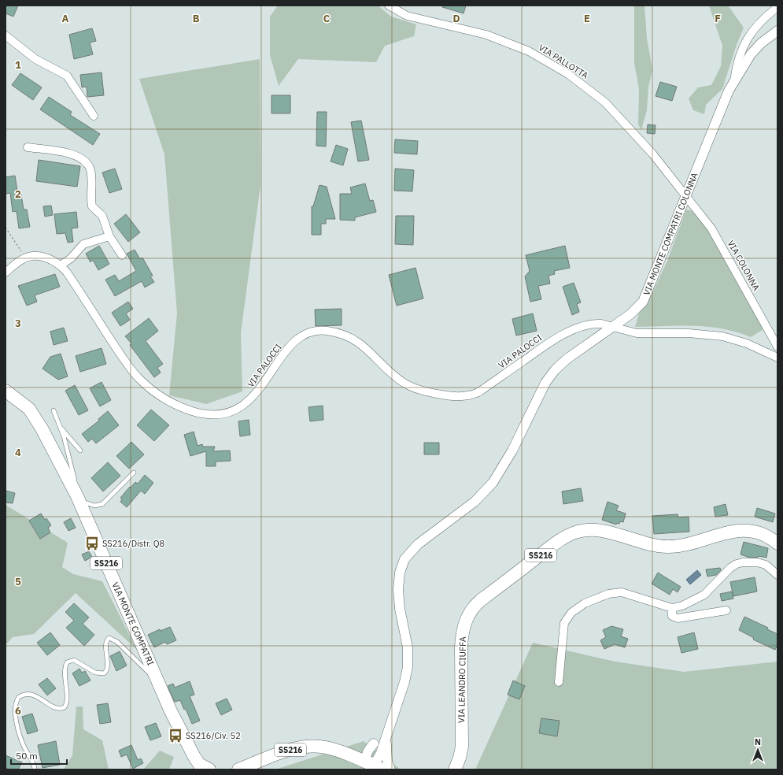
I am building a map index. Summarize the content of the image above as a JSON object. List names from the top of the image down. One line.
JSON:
{"streets":{"main road":["SS216","VIA MONTE COMPATRI","VIA LEANDRO CIUFFA"],"street":["VIA PALLOTTA","VIA MONTE COMPATRI COLONNA","VIA COLONNA","VIA PALOCCI"]},"crossings":[["VIA PALLOTTA","VIA MONTE COMPATRI COLONNA"],["VIA PALLOTTA","VIA COLONNA"],["VIA MONTE COMPATRI COLONNA","VIA COLONNA"],["VIA MONTE COMPATRI COLONNA","VIA PALOCCI"],["VIA MONTE COMPATRI COLONNA","SS216"]],"places":{"bus stop":["SS216/Distr. Q8","SS216/Civ. 52"]},"scale_bar":"50 m","north":"top","grid":{"columns":["A","B","C","D","E","F"],"rows":["1","2","3","4","5","6"]}}
